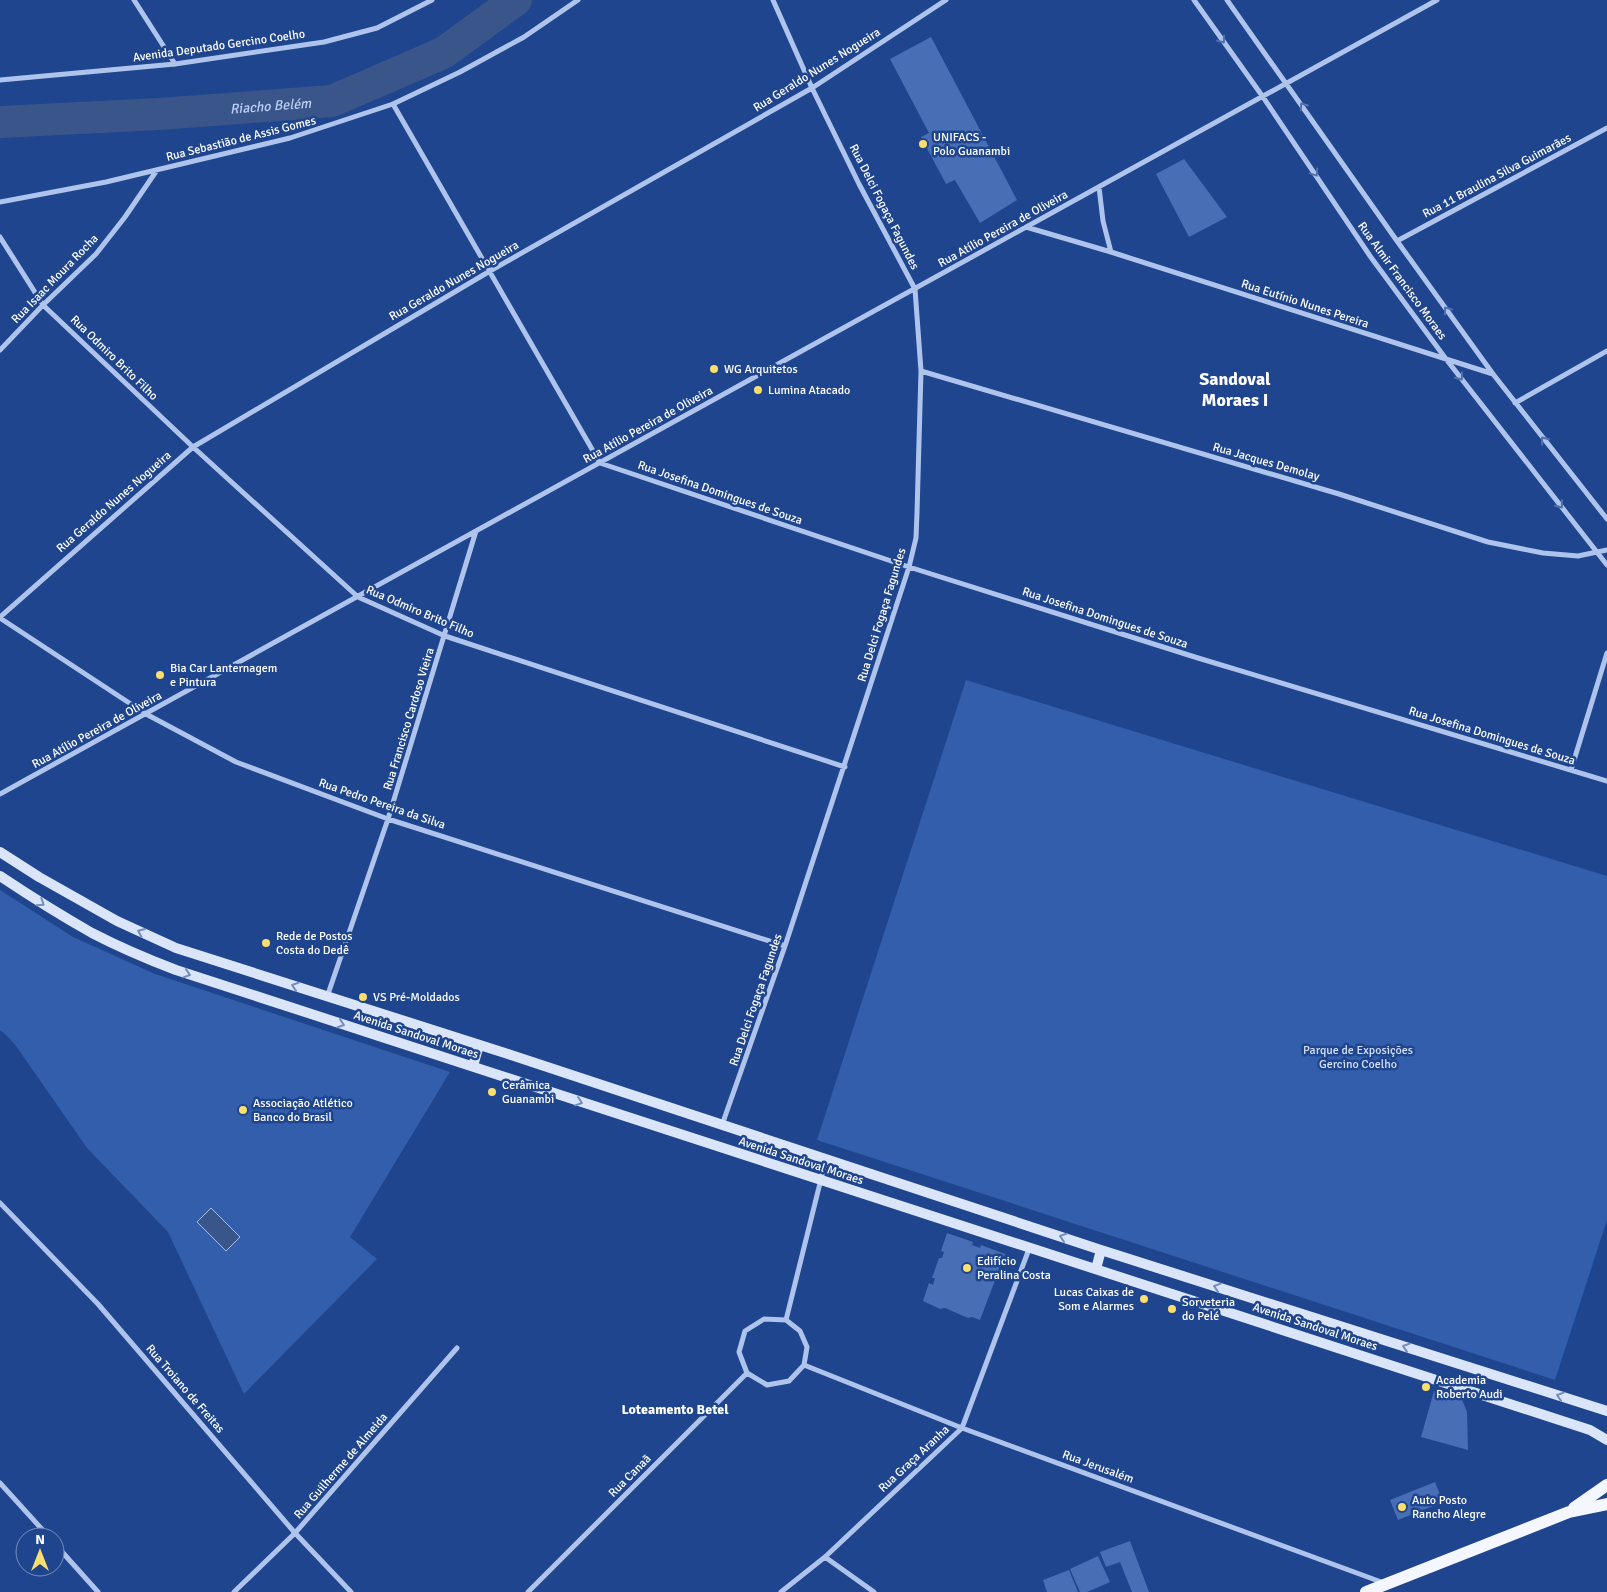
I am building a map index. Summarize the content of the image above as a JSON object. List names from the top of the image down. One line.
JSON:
{"streets":{"main road":["Avenida Sandoval Moraes"],"street":["Avenida Deputado Gercino Coelho","Rua Geraldo Nunes Nogueira","Rua Sebastião de Assis Gomes","Rua 11 Braulina Silva Guimarães","Rua Delci Fogaça Fagundes","Rua Atílio Pereira de Oliveira","Rua Isaac Moura Rocha","Rua Almir Francisco Moraes","Rua Eutínio Nunes Pereira","Rua Odmiro Brito Filho","Rua Jacques Demolay","Rua Josefina Domingues de Souza","Rua Francisco Cardoso Vieira","Rua Pedro Pereira da Silva","Rua Troiano de Freitas","Rua Graça Aranha","Rua Guilherme de Almeida","Rua Jerusalém","Rua Canaã"]},"crossings":[["Rua Geraldo Nunes Nogueira","Rua Delci Fogaça Fagundes"],["Rua Geraldo Nunes Nogueira","Rua Odmiro Brito Filho"],["Rua Geraldo Nunes Nogueira","Rua Pedro Pereira da Silva"],["Rua Sebastião de Assis Gomes","Rua Isaac Moura Rocha"],["Rua 11 Braulina Silva Guimarães","Rua Almir Francisco Moraes"],["Rua Delci Fogaça Fagundes","Rua Atílio Pereira de Oliveira"],["Rua Delci Fogaça Fagundes","Rua Odmiro Brito Filho"],["Rua Delci Fogaça Fagundes","Rua Jacques Demolay"],["Rua Delci Fogaça Fagundes","Rua Josefina Domingues de Souza"],["Rua Delci Fogaça Fagundes","Rua Pedro Pereira da Silva"],["Rua Delci Fogaça Fagundes","Avenida Sandoval Moraes"],["Rua Atílio Pereira de Oliveira","Rua Almir Francisco Moraes"],["Rua Atílio Pereira de Oliveira","Rua Eutínio Nunes Pereira"],["Rua Atílio Pereira de Oliveira","Rua Odmiro Brito Filho"],["Rua Atílio Pereira de Oliveira","Rua Josefina Domingues de Souza"],["Rua Atílio Pereira de Oliveira","Rua Francisco Cardoso Vieira"],["Rua Atílio Pereira de Oliveira","Rua Pedro Pereira da Silva"],["Rua Isaac Moura Rocha","Rua Odmiro Brito Filho"],["Rua Almir Francisco Moraes","Rua Eutínio Nunes Pereira"],["Rua Almir Francisco Moraes","Rua Jacques Demolay"],["Rua Odmiro Brito Filho","Rua Francisco Cardoso Vieira"],["Rua Francisco Cardoso Vieira","Rua Pedro Pereira da Silva"],["Rua Francisco Cardoso Vieira","Avenida Sandoval Moraes"],["Avenida Sandoval Moraes","Rua Graça Aranha"],["Rua Troiano de Freitas","Rua Guilherme de Almeida"],["Rua Graça Aranha","Rua Jerusalém"],["Rua Jerusalém","Rua Canaã"]],"districts":["Sandoval Moraes I","Loteamento Betel"],"water":["Riacho Belém"],"parks":["Parque de Exposições Gercino Coelho"],"places":["UNIFACS - Polo Guanambi","WG Arquitetos","Lumina Atacado","Bia Car Lanternagem e Pintura","Rede de Postos Costa do Dedê","VS Pré-Moldados","Cerâmica Guanambi","Associação Atlético Banco do Brasil","Edifício Peralina Costa","Lucas Caixas de Som e Alarmes","Sorveteria do Pelé","Academia Roberto Audi","Auto Posto Rancho Alegre"],"north":"top"}
